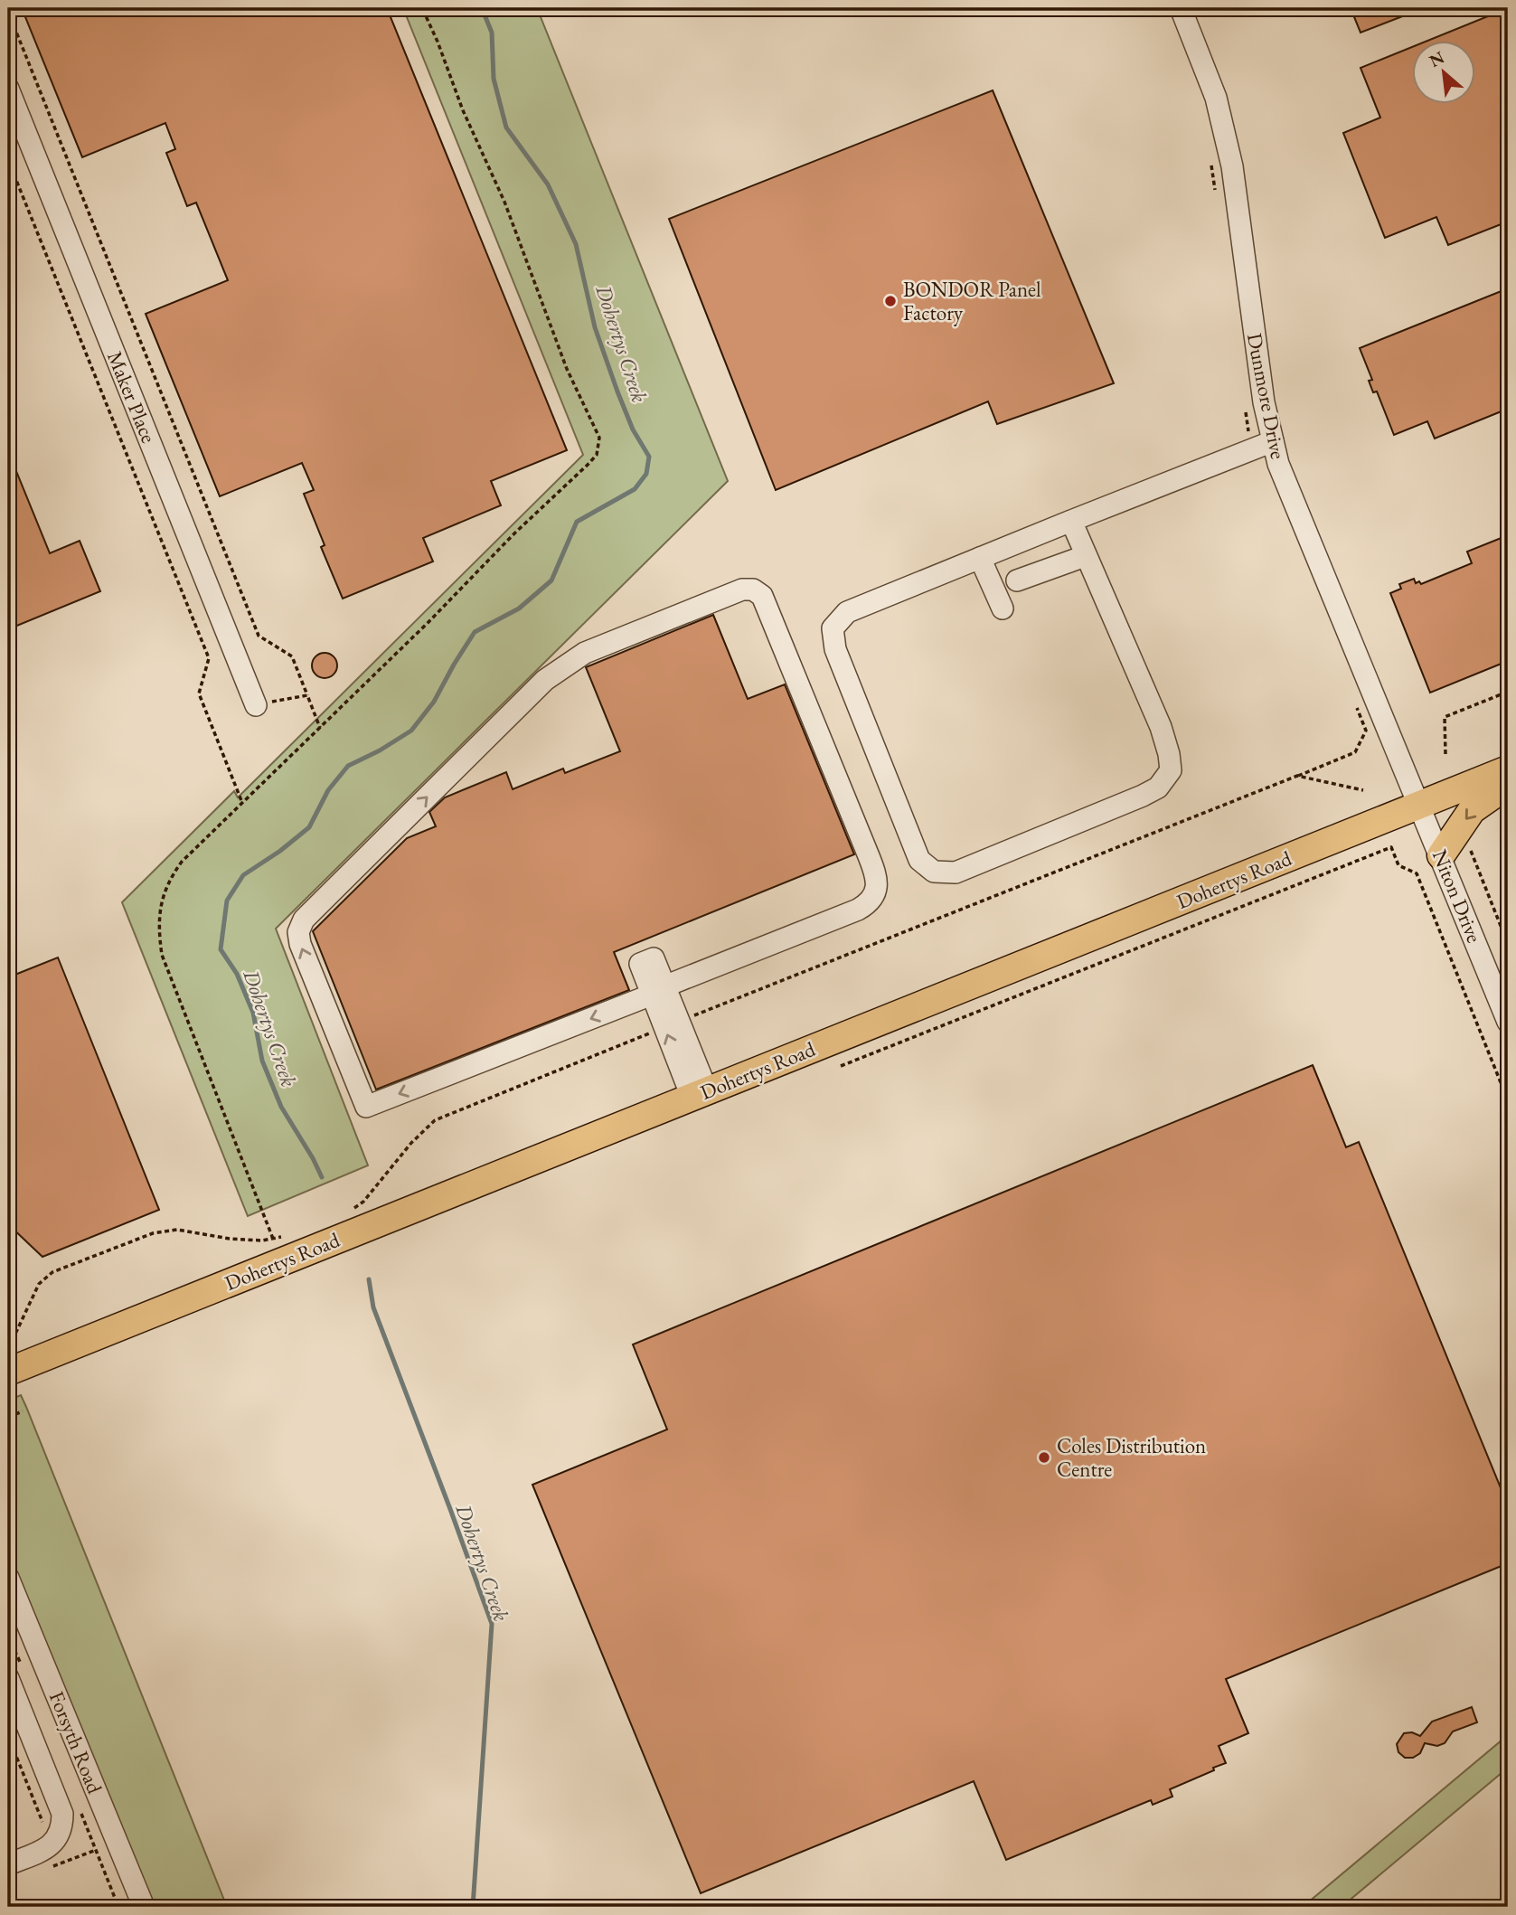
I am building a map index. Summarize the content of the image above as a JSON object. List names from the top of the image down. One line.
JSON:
{"streets":{"main road":["Dohertys Road"],"street":["Dunmore Drive","Maker Place","Niton Drive","Forsyth Road"]},"crossings":[["Dunmore Drive","Dohertys Road"],["Dunmore Drive","Niton Drive"],["Dohertys Road","Niton Drive"]],"water":["Dohertys Creek"],"places":["BONDOR Panel Factory","Coles Distribution Centre"],"north":"top left"}
